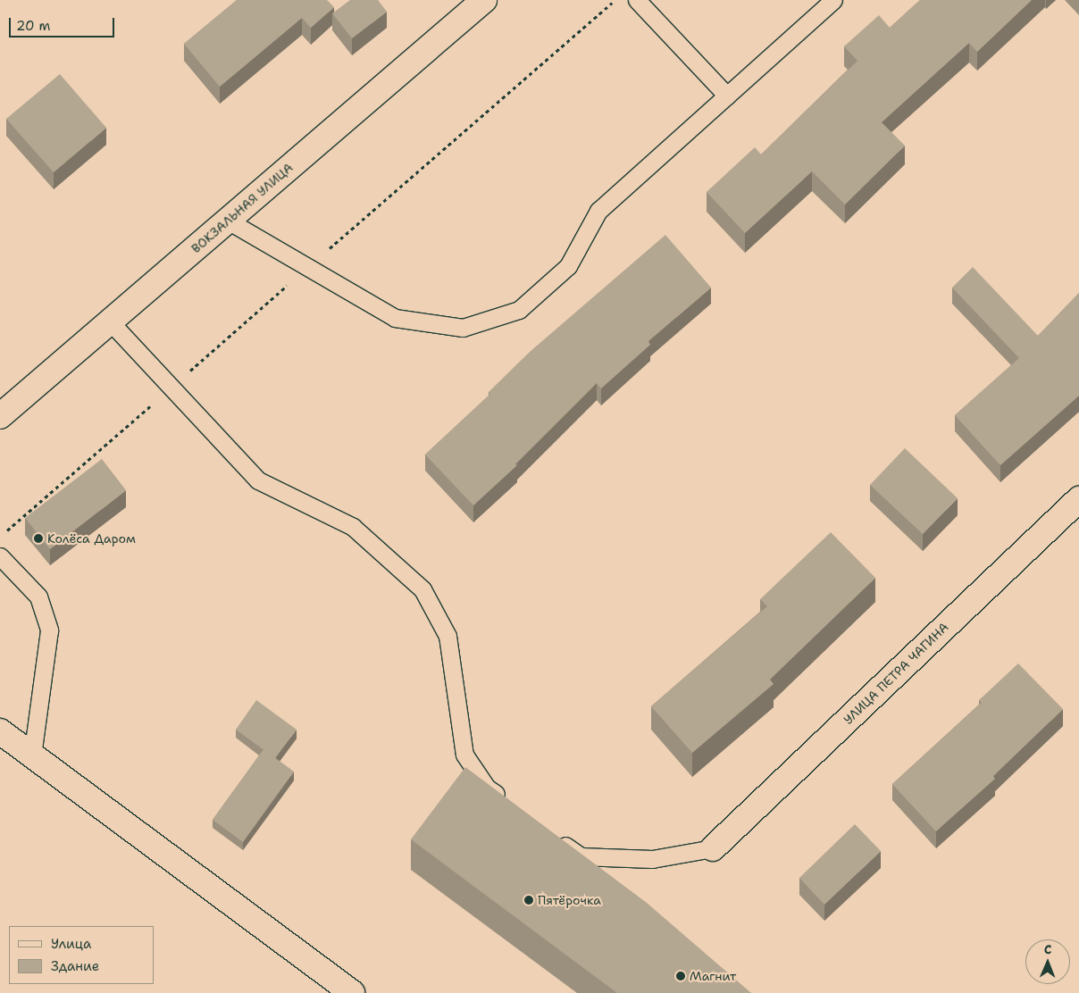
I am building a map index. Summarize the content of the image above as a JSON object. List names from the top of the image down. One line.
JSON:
{"streets":{"street":["ВОКЗАЛЬНАЯ УЛИЦА","УЛИЦА ПЕТРА ЧАГИНА"]},"places":["Колёса Даром","Пятёрочка","Магнит"],"legend":["Улица","Здание"],"scale_bar":"20 m","north":"top"}
